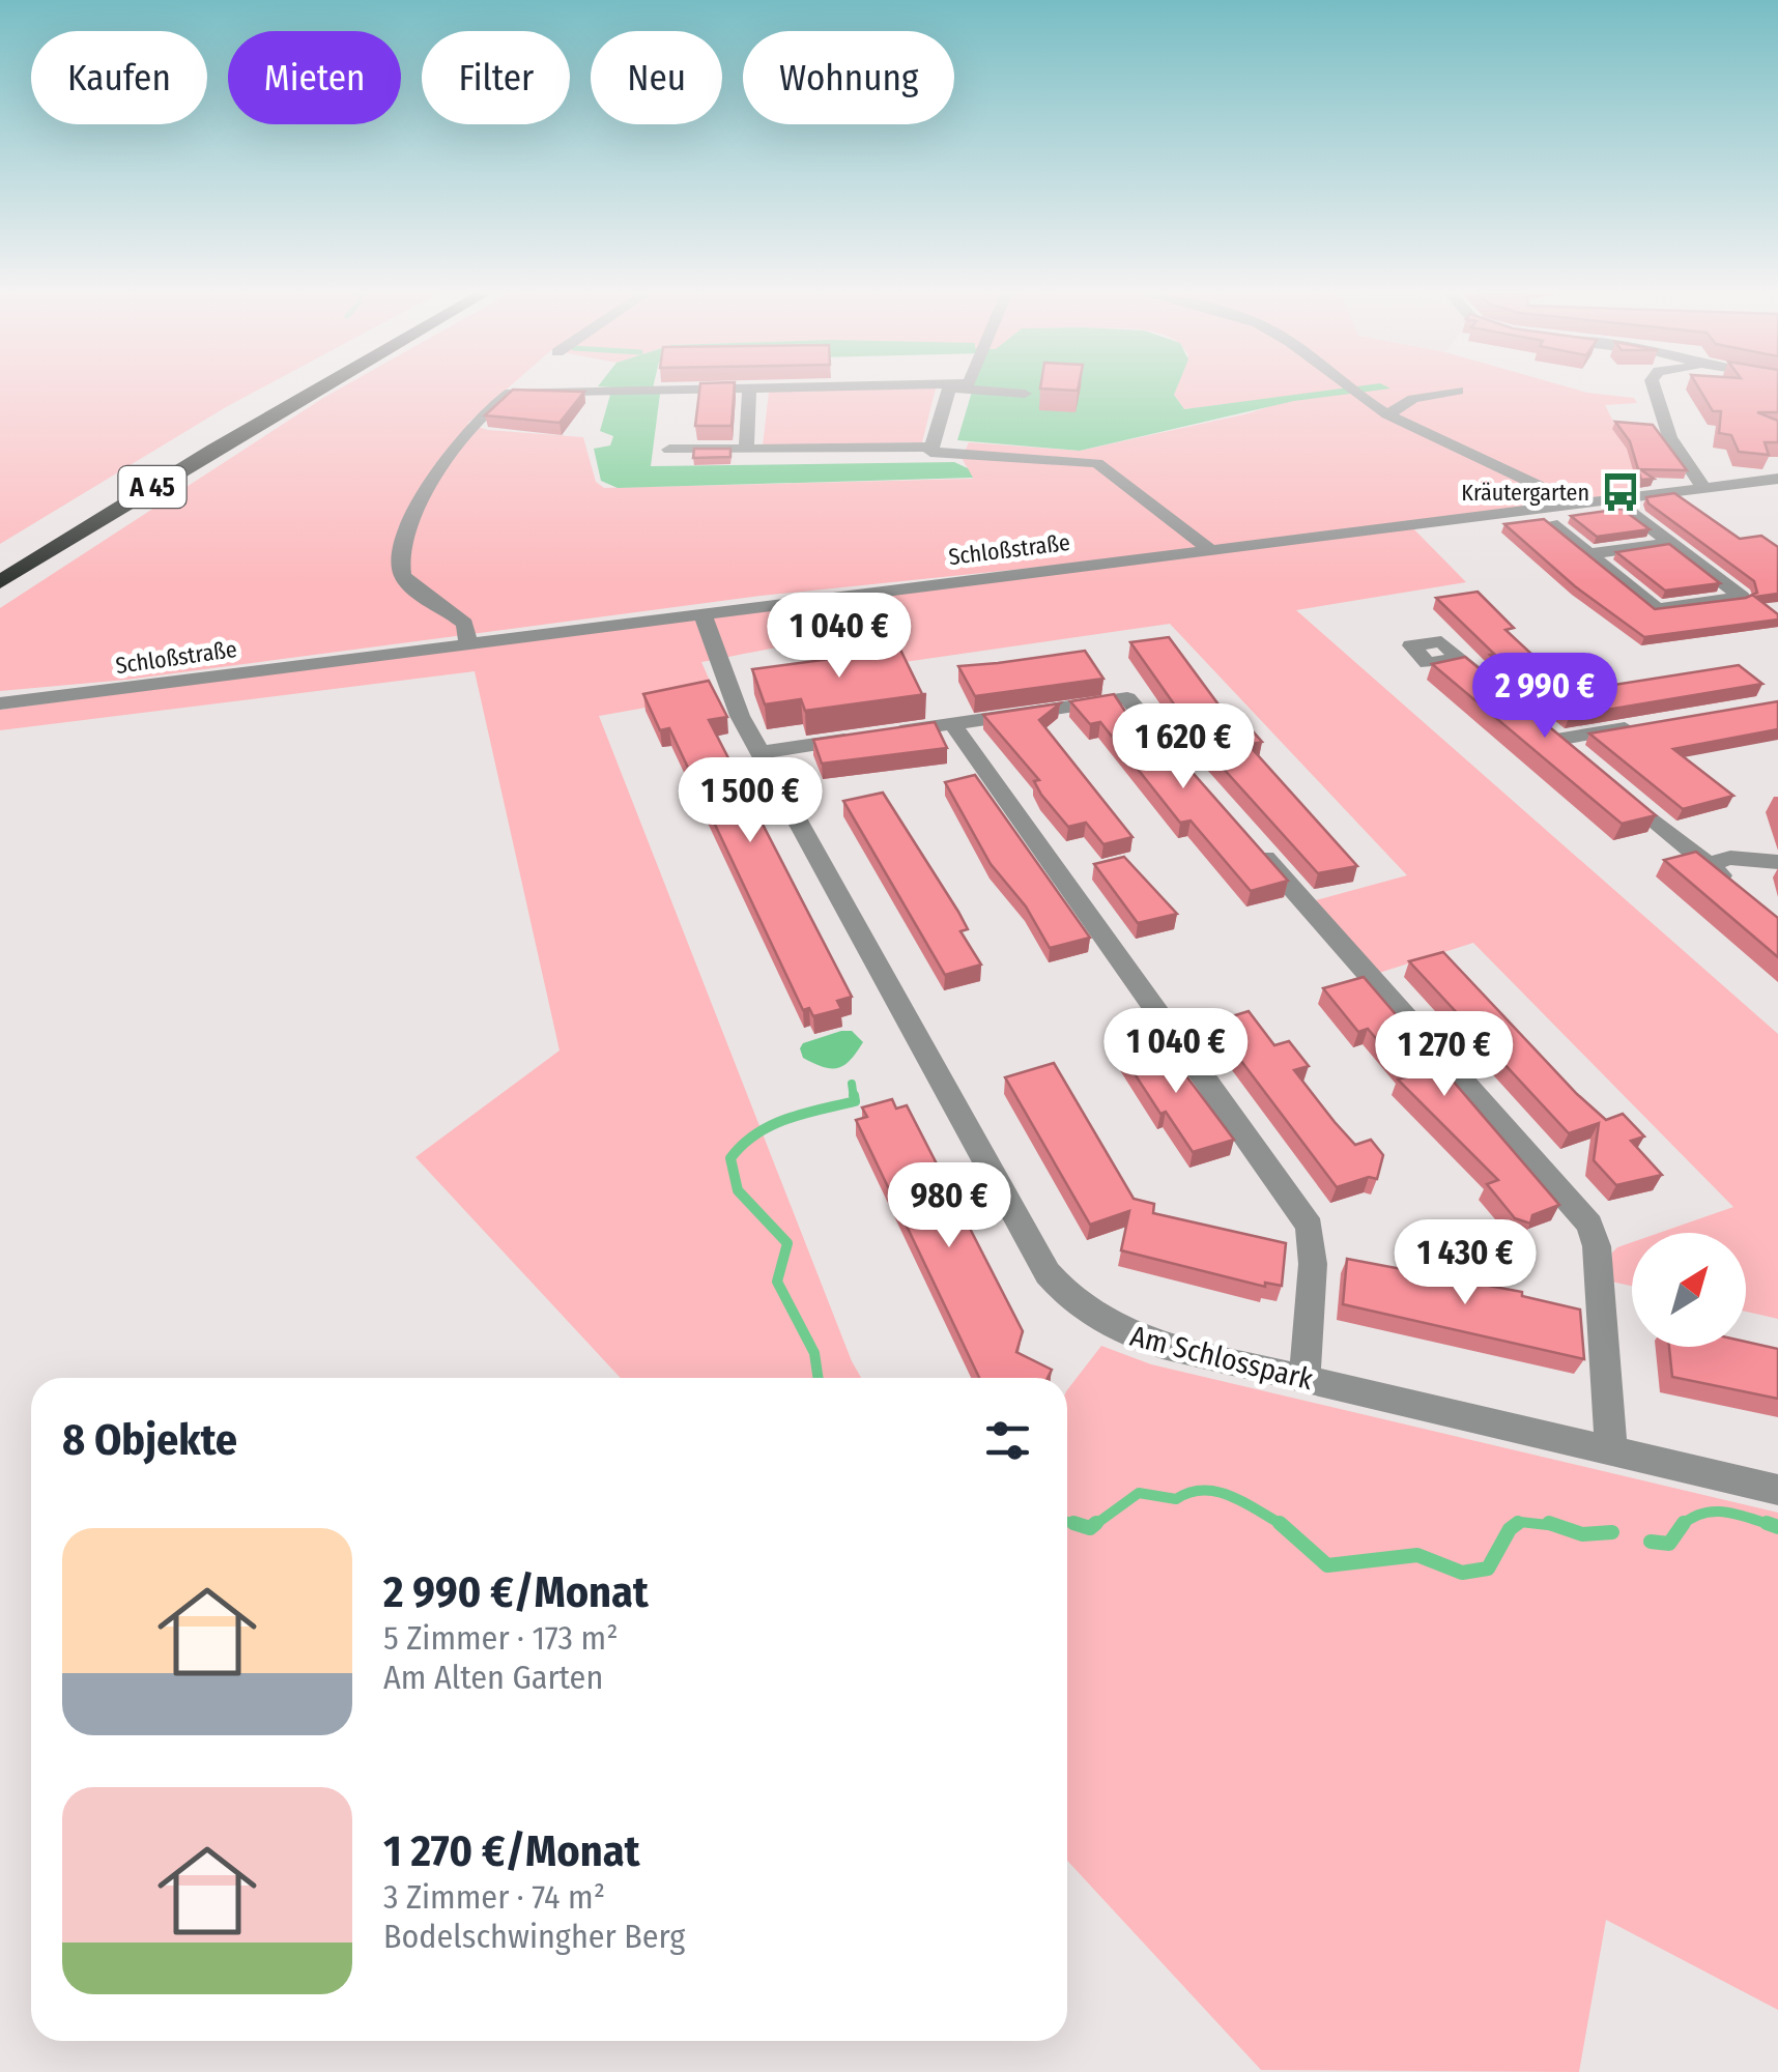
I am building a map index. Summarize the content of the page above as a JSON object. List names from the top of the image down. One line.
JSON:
{"streets":{"highway":["A 45"],"street":["Schloßstraße","Am Schlosspark"]},"crossings":[["Schloßstraße","Am Schlosspark"]],"places":{"bus stop":["Kräutergarten"]},"north":"top right","page":{"chip":["Kaufen","Mieten","Filter","Neu","Wohnung"],"price":["1 040 €","2 990 €","1 620 €","1 500 €","1 040 €","1 270 €","980 €","1 430 €"],"heading":"8 Objekte","list":[{"name":"2 990 €/Monat","note":"5 Zimmer · 173 m² · Am Alten Garten"},{"name":"1 270 €/Monat","note":"3 Zimmer · 74 m² · Bodelschwingher Berg"}]}}
